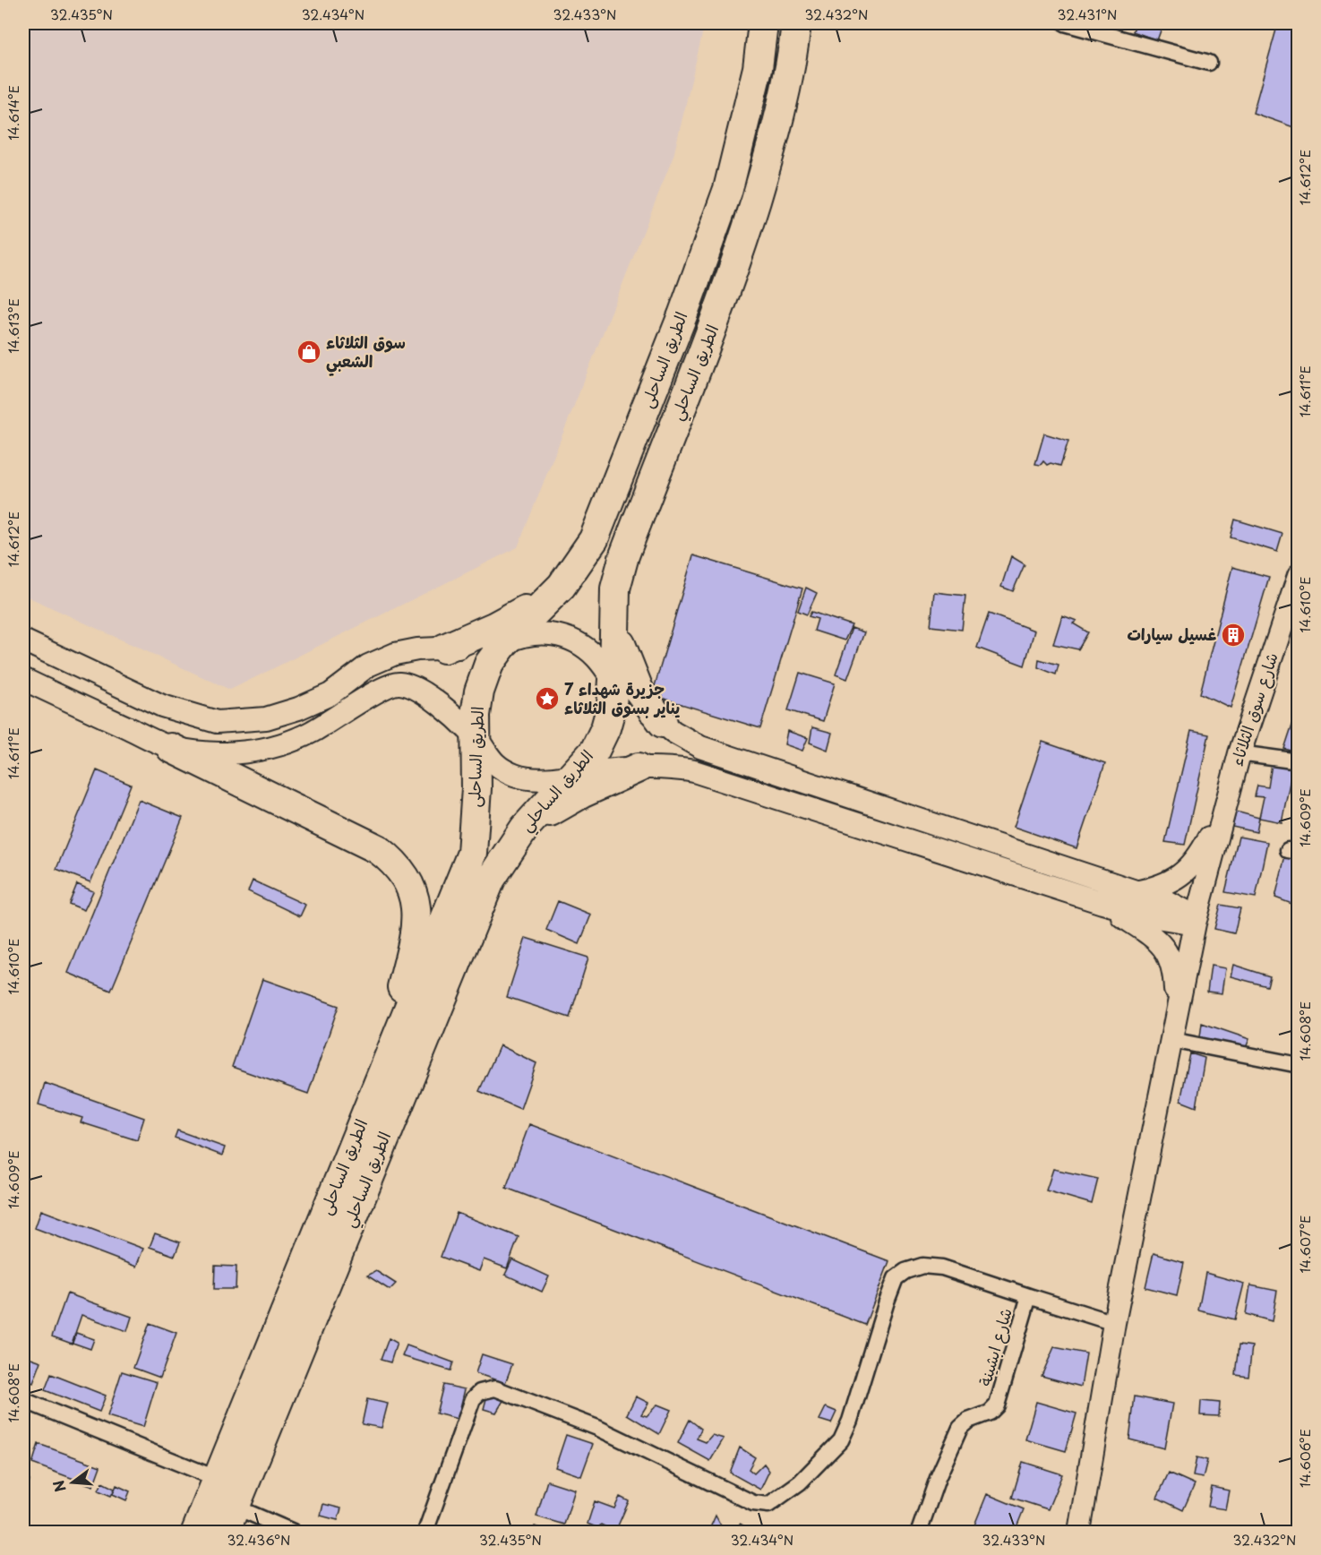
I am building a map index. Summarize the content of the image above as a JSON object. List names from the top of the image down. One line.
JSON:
{"streets":{"highway":["الطريق الساحلى","الطريق الساحلي"],"street":["شارع سوق الثلاثاء","شارع ابشينة"]},"crossings":[["الطريق الساحلى","الطريق الساحلي"]],"places":{"shop":["سوق الثلاثاء الشعبي"],"building":["غسيل سيارات"],"place":["جزيرة شهداء 7 يناير بسوق الثلاثاء"]},"north":"left","coordinates":["32.435°N","32.434°N","32.433°N","32.432°N","32.431°N","14.614°E","14.612°E","14.613°E","14.611°E","14.610°E","14.609°E","14.608°E","14.607°E","14.606°E","32.436°N"]}
